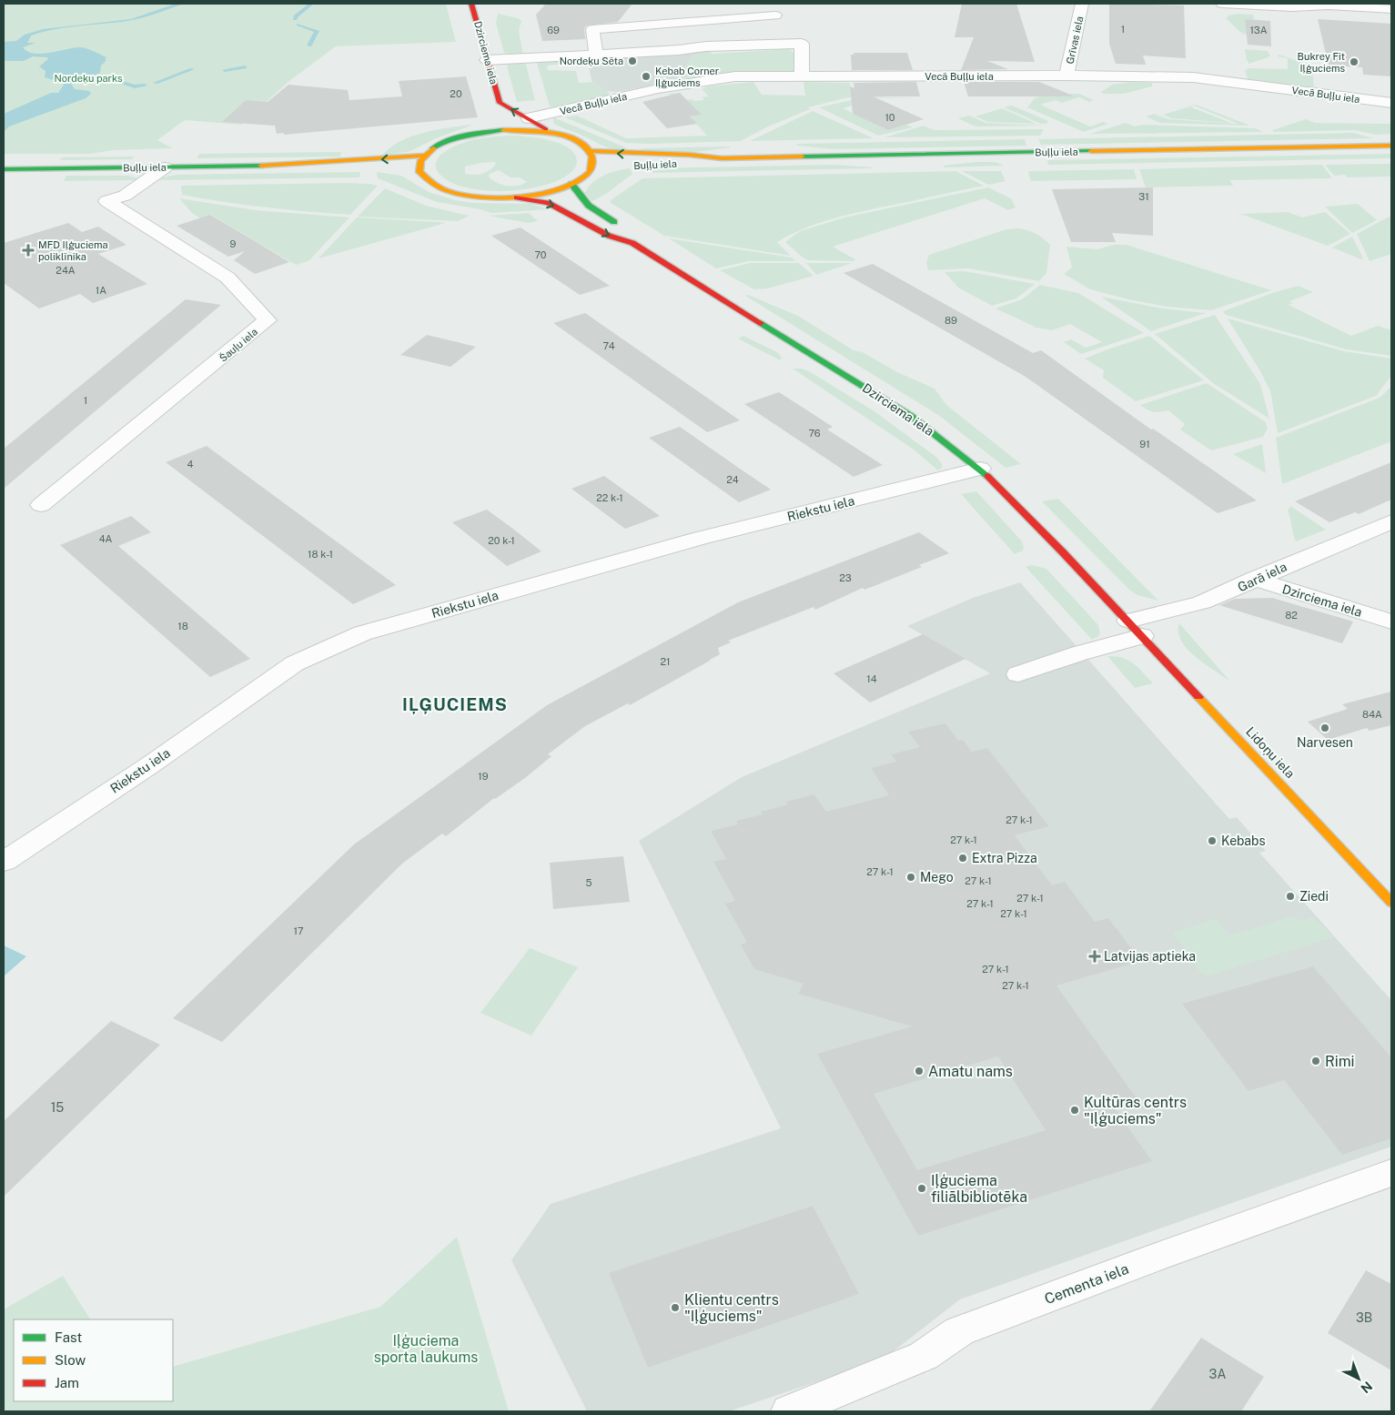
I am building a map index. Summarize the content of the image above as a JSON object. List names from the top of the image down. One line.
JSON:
{"streets":{"street":["Grīvas iela","Dzirciema iela","Vecā Buļļu iela","Buļļu iela","Šauļu iela","Riekstu iela","Garā iela","Lidoņu iela","Cementa iela"]},"crossings":[["Grīvas iela","Vecā Buļļu iela"],["Dzirciema iela","Vecā Buļļu iela"],["Dzirciema iela","Riekstu iela"],["Dzirciema iela","Garā iela"],["Dzirciema iela","Lidoņu iela"],["Buļļu iela","Šauļu iela"],["Garā iela","Lidoņu iela"]],"districts":["IĻĢUCIEMS"],"parks":["Nordeķu parks","Iļģuciema sporta laukums"],"places":{"other":["Nordeķu Sēta","Bukrey Fit Iļģuciems","Kebab Corner Iļģuciems","Narvesen","Kebabs","Extra Pizza","Mego","Ziedi","Rimi","Amatu nams","Kultūras centrs \"Iļģuciems\"","Iļģuciema filiālbibliotēka","Klientu centrs \"Iļģuciems\""],"health":["MFD Iļģuciema poliklīnika","Latvijas aptieka"]},"house_numbers":["1","69","13A","20","10","31","9","70","24A","1A","89","74","1","76","91","4","24","22 k-1","4A","20 k-1","18 k-1","23","82","18","21","14","84A","19","27 k-1","27 k-1","27 k-1","27 k-1","5","27 k-1","27 k-1","27 k-1","17","27 k-1","27 k-1","15","3B","3A"],"legend":["Fast","Slow","Jam"],"north":"bottom right"}
